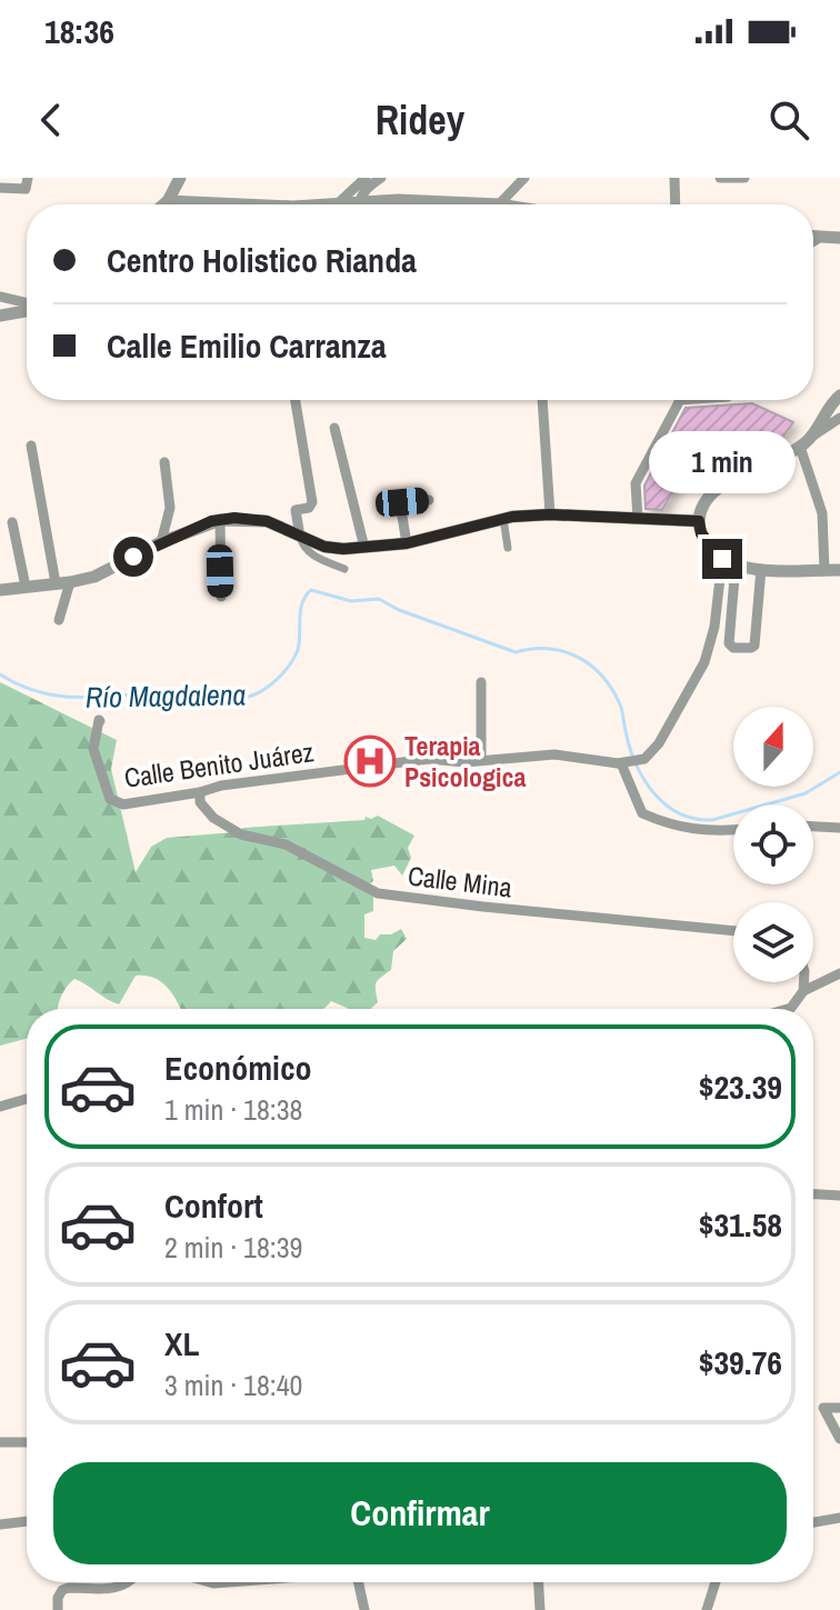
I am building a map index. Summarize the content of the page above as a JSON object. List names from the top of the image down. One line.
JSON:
{"streets":{"street":["Calle Benito Juárez","Calle Mina"]},"crossings":[["Calle Benito Juárez","Calle Mina"]],"water":["Río Magdalena"],"places":{"hospital":["Terapia Psicologica"]},"north":"top","page":{"status":"18:36","header":"Ridey","banner":["Centro Holistico Rianda","Calle Emilio Carranza"],"bubble":"1 min","list":[{"name":"Económico","note":"1 min · 18:38","value":"$23.39"},{"name":"Confort","note":"2 min · 18:39","value":"$31.58"},{"name":"XL","note":"3 min · 18:40","value":"$39.76"}],"buttons":"Confirmar"}}
